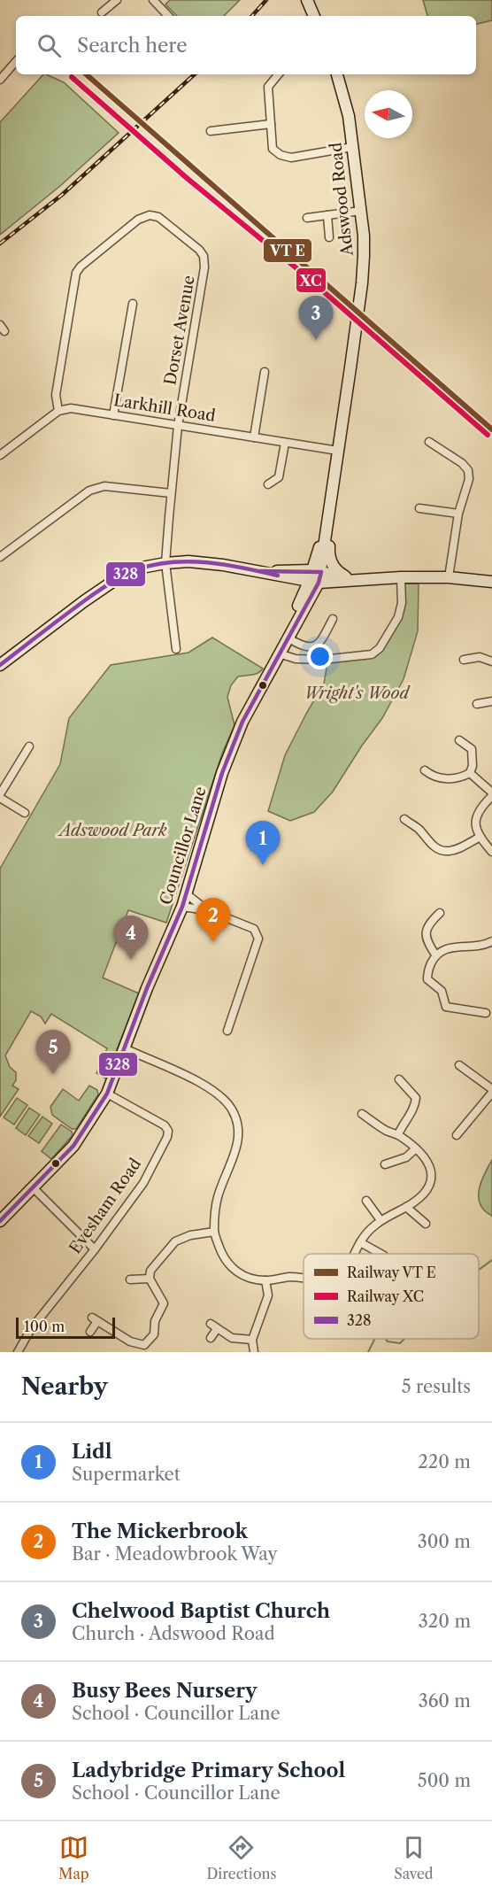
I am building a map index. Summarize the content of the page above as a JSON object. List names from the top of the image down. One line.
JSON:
{"streets":{"street":["Adswood Road","Dorset Avenue","Larkhill Road","Councillor Lane","Evesham Road"]},"crossings":[["Adswood Road","Larkhill Road"],["Adswood Road","Councillor Lane"],["Dorset Avenue","Larkhill Road"],["Councillor Lane","Evesham Road"]],"parks":["Wright's Wood","Adswood Park"],"lines":["rail line XC","transit line 328"],"legend":["Railway VT E","Railway XC","328"],"scale_bar":"100 m","north":"left","page":{"search":"Search here","pins":["3","1","2","4","5"],"scale":"100 m","heading":["Nearby","5 results"],"list":[{"mark":"1","name":"Lidl","note":"Supermarket","value":"220 m"},{"mark":"2","name":"The Mickerbrook","note":"Bar · Meadowbrook Way","value":"300 m"},{"mark":"3","name":"Chelwood Baptist Church","note":"Church · Adswood Road","value":"320 m"},{"mark":"4","name":"Busy Bees Nursery","note":"School · Councillor Lane","value":"360 m"},{"mark":"5","name":"Ladybridge Primary School","note":"School · Councillor Lane","value":"500 m"}],"nav":["Map","Directions","Saved"]}}
